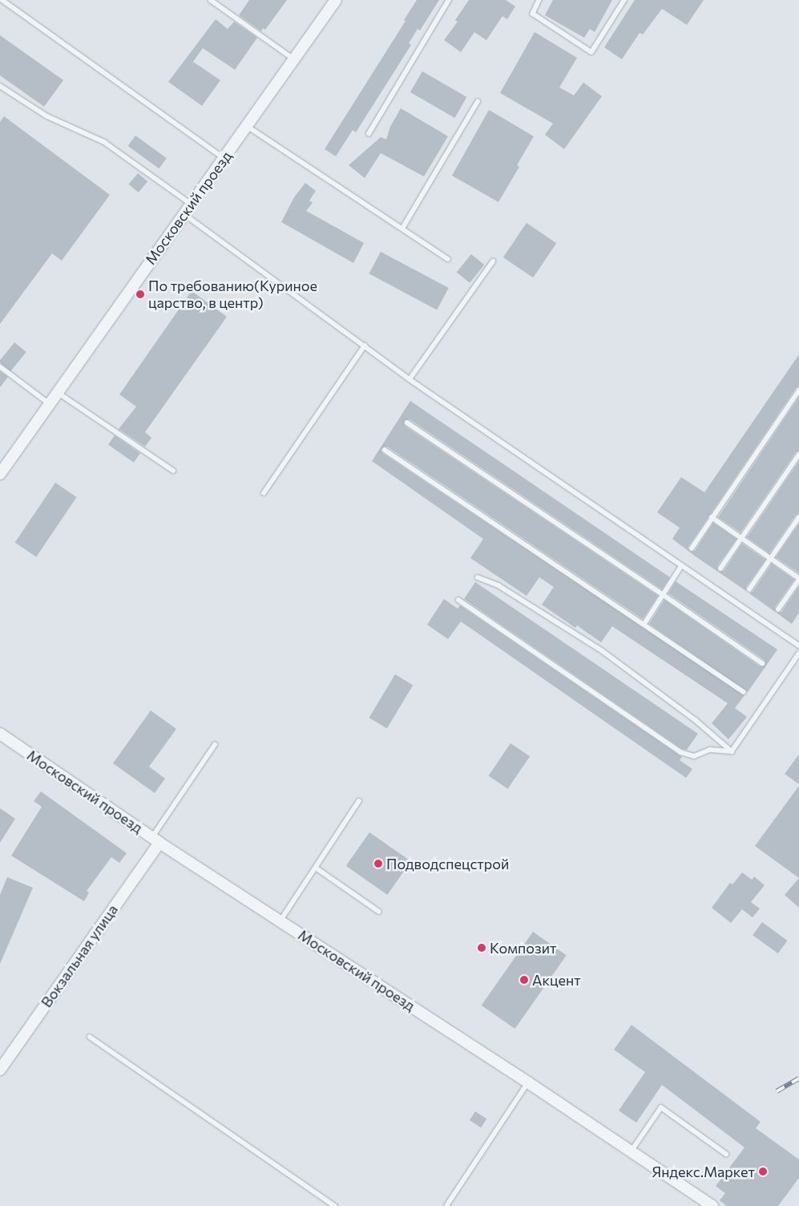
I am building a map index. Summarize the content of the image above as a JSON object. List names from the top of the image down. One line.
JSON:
{"streets":{"street":["Московский проезд","Вокзальная улица"]},"crossings":[["Московский проезд","Вокзальная улица"]],"places":["По требованию(Куриное царство, в центр)","Подводспецстрой","Композит","Акцент","Яндекс.Маркет"]}
